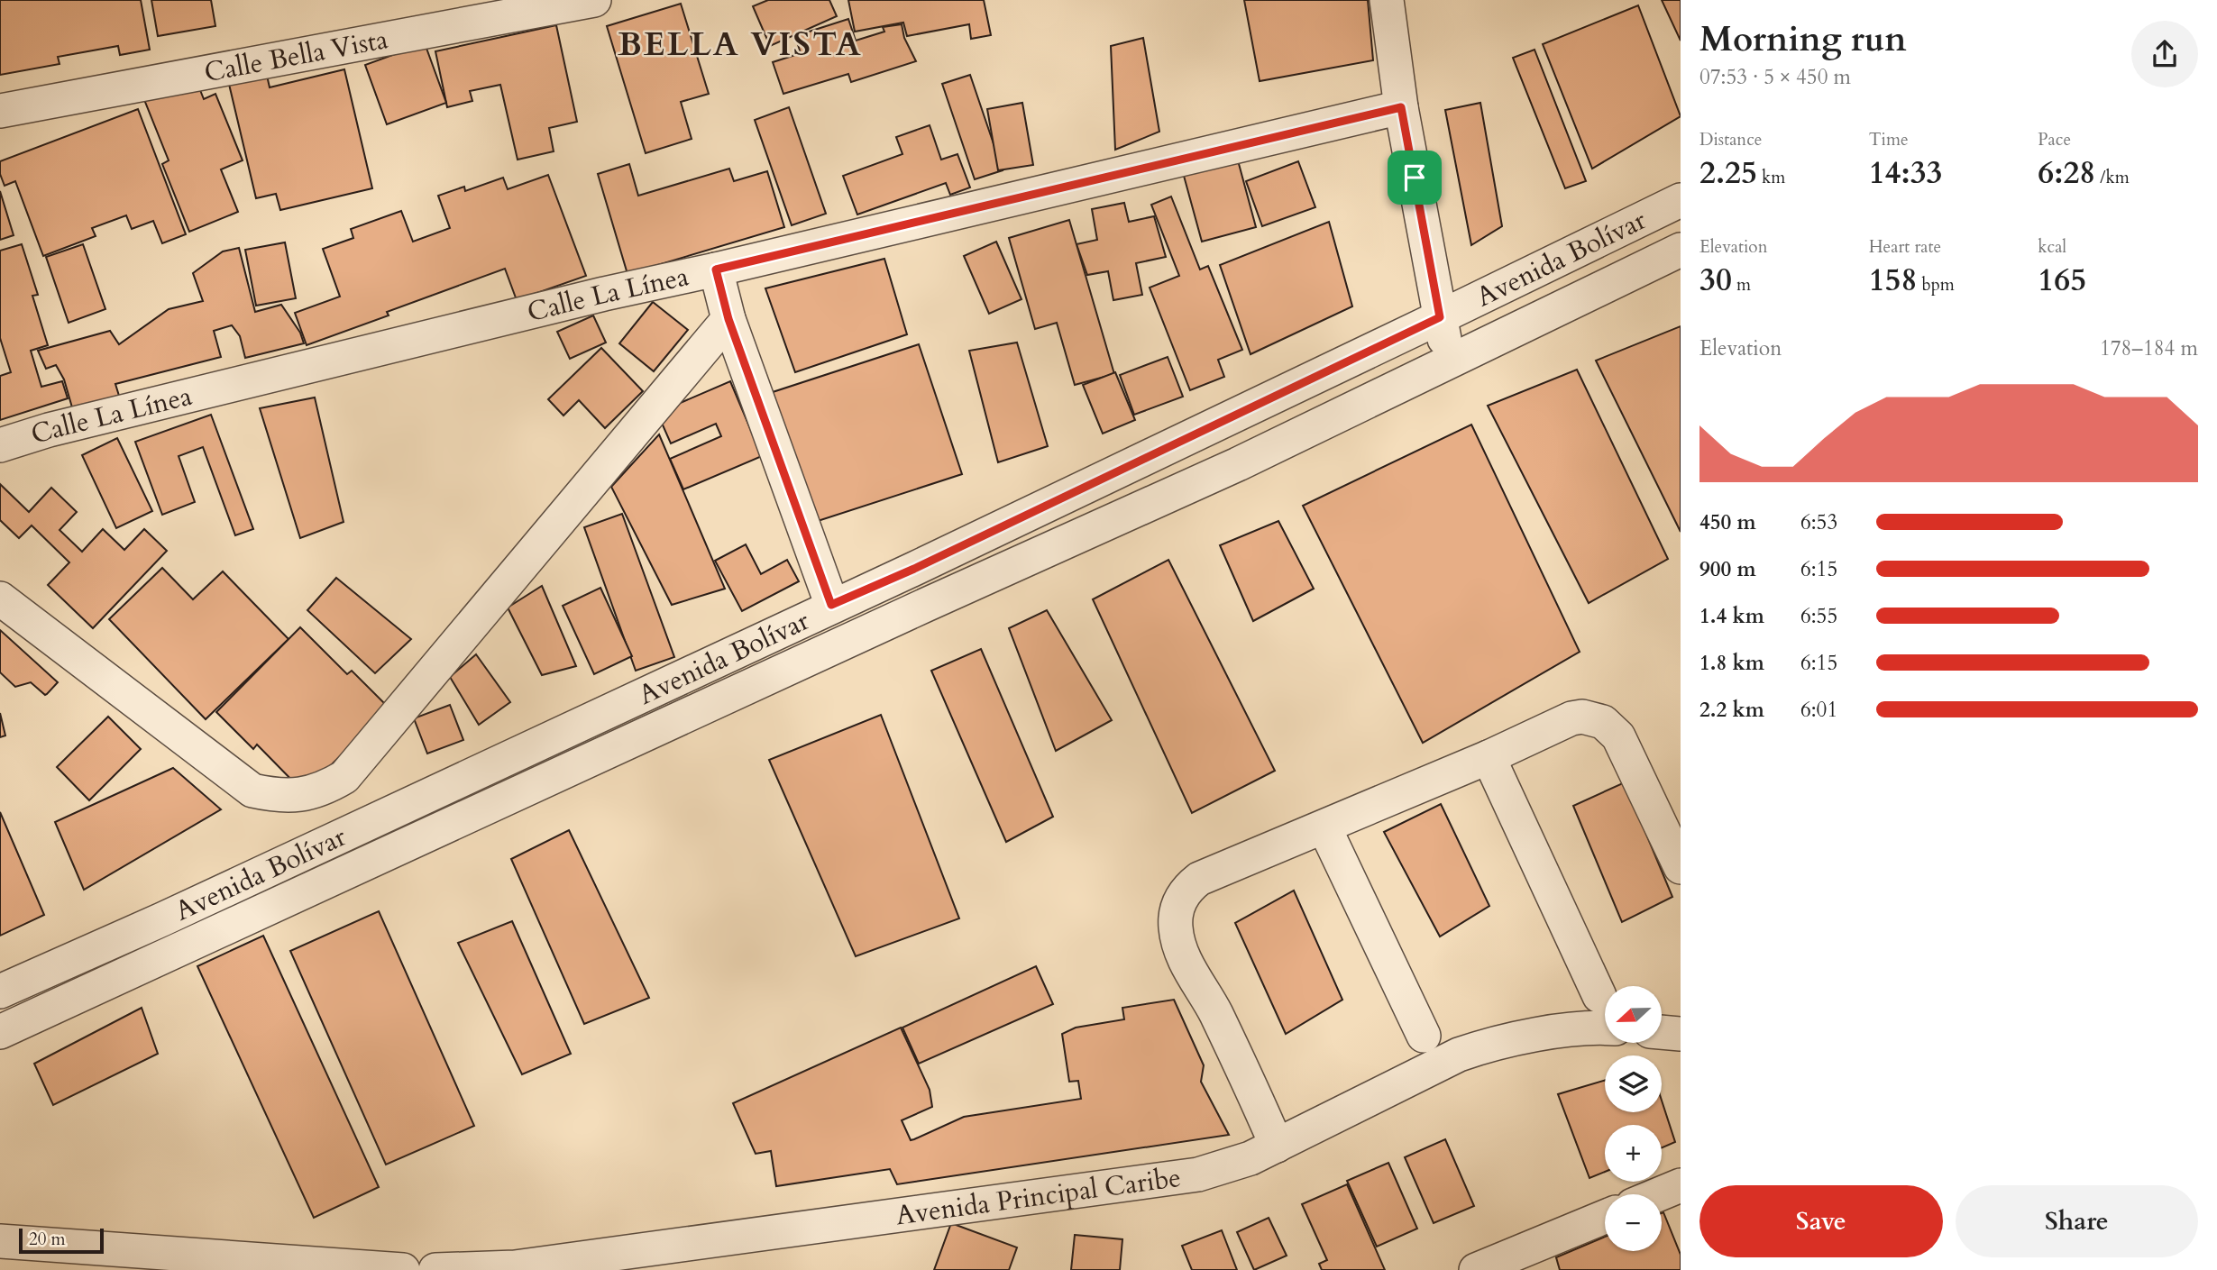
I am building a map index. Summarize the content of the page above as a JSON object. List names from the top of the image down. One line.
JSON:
{"streets":{"street":["Calle Bella Vista","Avenida Bolívar","Calle La Línea","Avenida Principal Caribe"]},"districts":["BELLA VISTA"],"scale_bar":"20 m","north":"left","page":{"heading":["Morning run","07:53 · 5 × 450 m"],"stats":[["Distance","2.25 km"],["Time","14:33"],["Pace","6:28 /km"],["Elevation","30 m"],["Heart rate","158 bpm"],["kcal","165"]],"chart":["Elevation","178–184 m"],"list":[{"name":"450 m","note":"6:53"},{"name":"900 m","note":"6:15"},{"name":"1.4 km","note":"6:55"},{"name":"1.8 km","note":"6:15"},{"name":"2.2 km","note":"6:01"}],"map_buttons":["+","−"],"buttons":["Save","Share"],"scale":"20 m"}}
